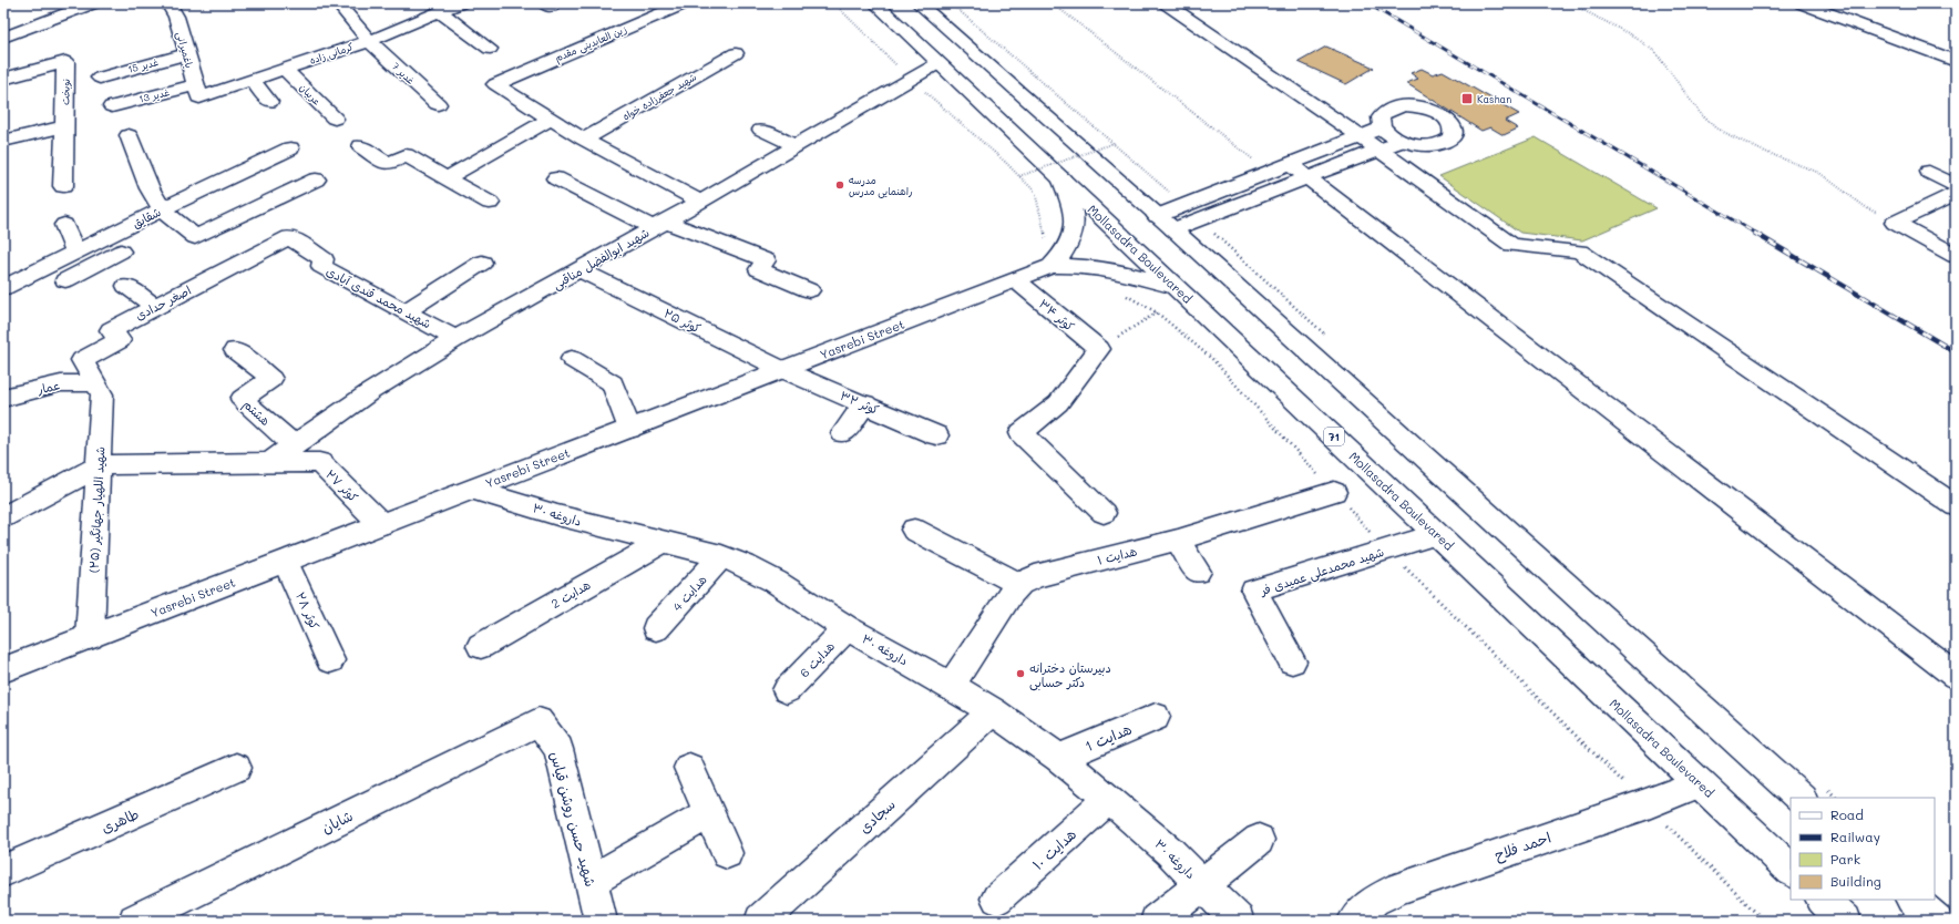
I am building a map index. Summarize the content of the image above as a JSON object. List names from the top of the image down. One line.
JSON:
{"streets":{"main road":["زین العابدینی مقدم","باغمیرانی","کرمانی زاده","غدیر 15","غدیر 7","نوبخت","عربیان","غدیر 13","شهید جعفرزاده خواه","شقایق","Mollasadra Boulevared","شهید ابوالفضل مناقبی","شهید محمد قندی آبادی","اصغر حدادی","کوثر ۳۴","کوثر ۲۵","Yasrebi Street","عمار","کوثر ۳۲","هشتم","71","کوثر ۲۷","شهید اللهیار جهانگیر (۲۵)","داروغه ۳۰","هدایت ۱","شهید محمدعلی عمیدی فر","هدایت 4","هدایت 2","کوثر ۲۸","هدایت 6","هدایت 1","سجادی","شهید حسن روشن قیاس","طاهری","شایان","احمد فلاح","هدایت ۱۰"]},"crossings":[["باغمیرانی","کرمانی زاده"],["باغمیرانی","غدیر 15"],["باغمیرانی","غدیر 13"],["کرمانی زاده","غدیر 7"],["کرمانی زاده","عربیان"],["کرمانی زاده","غدیر 13"],["Mollasadra Boulevared","شهید ابوالفضل مناقبی"],["Mollasadra Boulevared","شهید محمدعلی عمیدی فر"],["Mollasadra Boulevared","احمد فلاح"],["شهید ابوالفضل مناقبی","شهید محمد قندی آبادی"],["شهید ابوالفضل مناقبی","کوثر ۲۵"],["شهید ابوالفضل مناقبی","هشتم"],["شهید ابوالفضل مناقبی","کوثر ۲۷"],["شهید محمد قندی آبادی","اصغر حدادی"],["اصغر حدادی","عمار"],["اصغر حدادی","شهید اللهیار جهانگیر (۲۵)"],["کوثر ۳۴","Yasrebi Street"],["کوثر ۲۵","Yasrebi Street"],["کوثر ۲۵","کوثر ۳۲"],["Yasrebi Street","کوثر ۳۲"],["Yasrebi Street","کوثر ۲۷"],["Yasrebi Street","شهید اللهیار جهانگیر (۲۵)"],["Yasrebi Street","داروغه ۳۰"],["Yasrebi Street","کوثر ۲۸"],["عمار","شهید اللهیار جهانگیر (۲۵)"],["کوثر ۲۷","شهید اللهیار جهانگیر (۲۵)"],["داروغه ۳۰","هدایت ۱"],["داروغه ۳۰","هدایت 4"],["داروغه ۳۰","هدایت 2"],["داروغه ۳۰","هدایت 6"],["داروغه ۳۰","هدایت 1"],["داروغه ۳۰","سجادی"],["داروغه ۳۰","هدایت ۱۰"],["شهید حسن روشن قیاس","شایان"]],"places":{"transit":["Kashan"],"other":["مدرسه راهنمایی مدرس","دبیرستان دخترانه دکتر حسابی"]},"legend":["Road","Railway","Park","Building"]}
